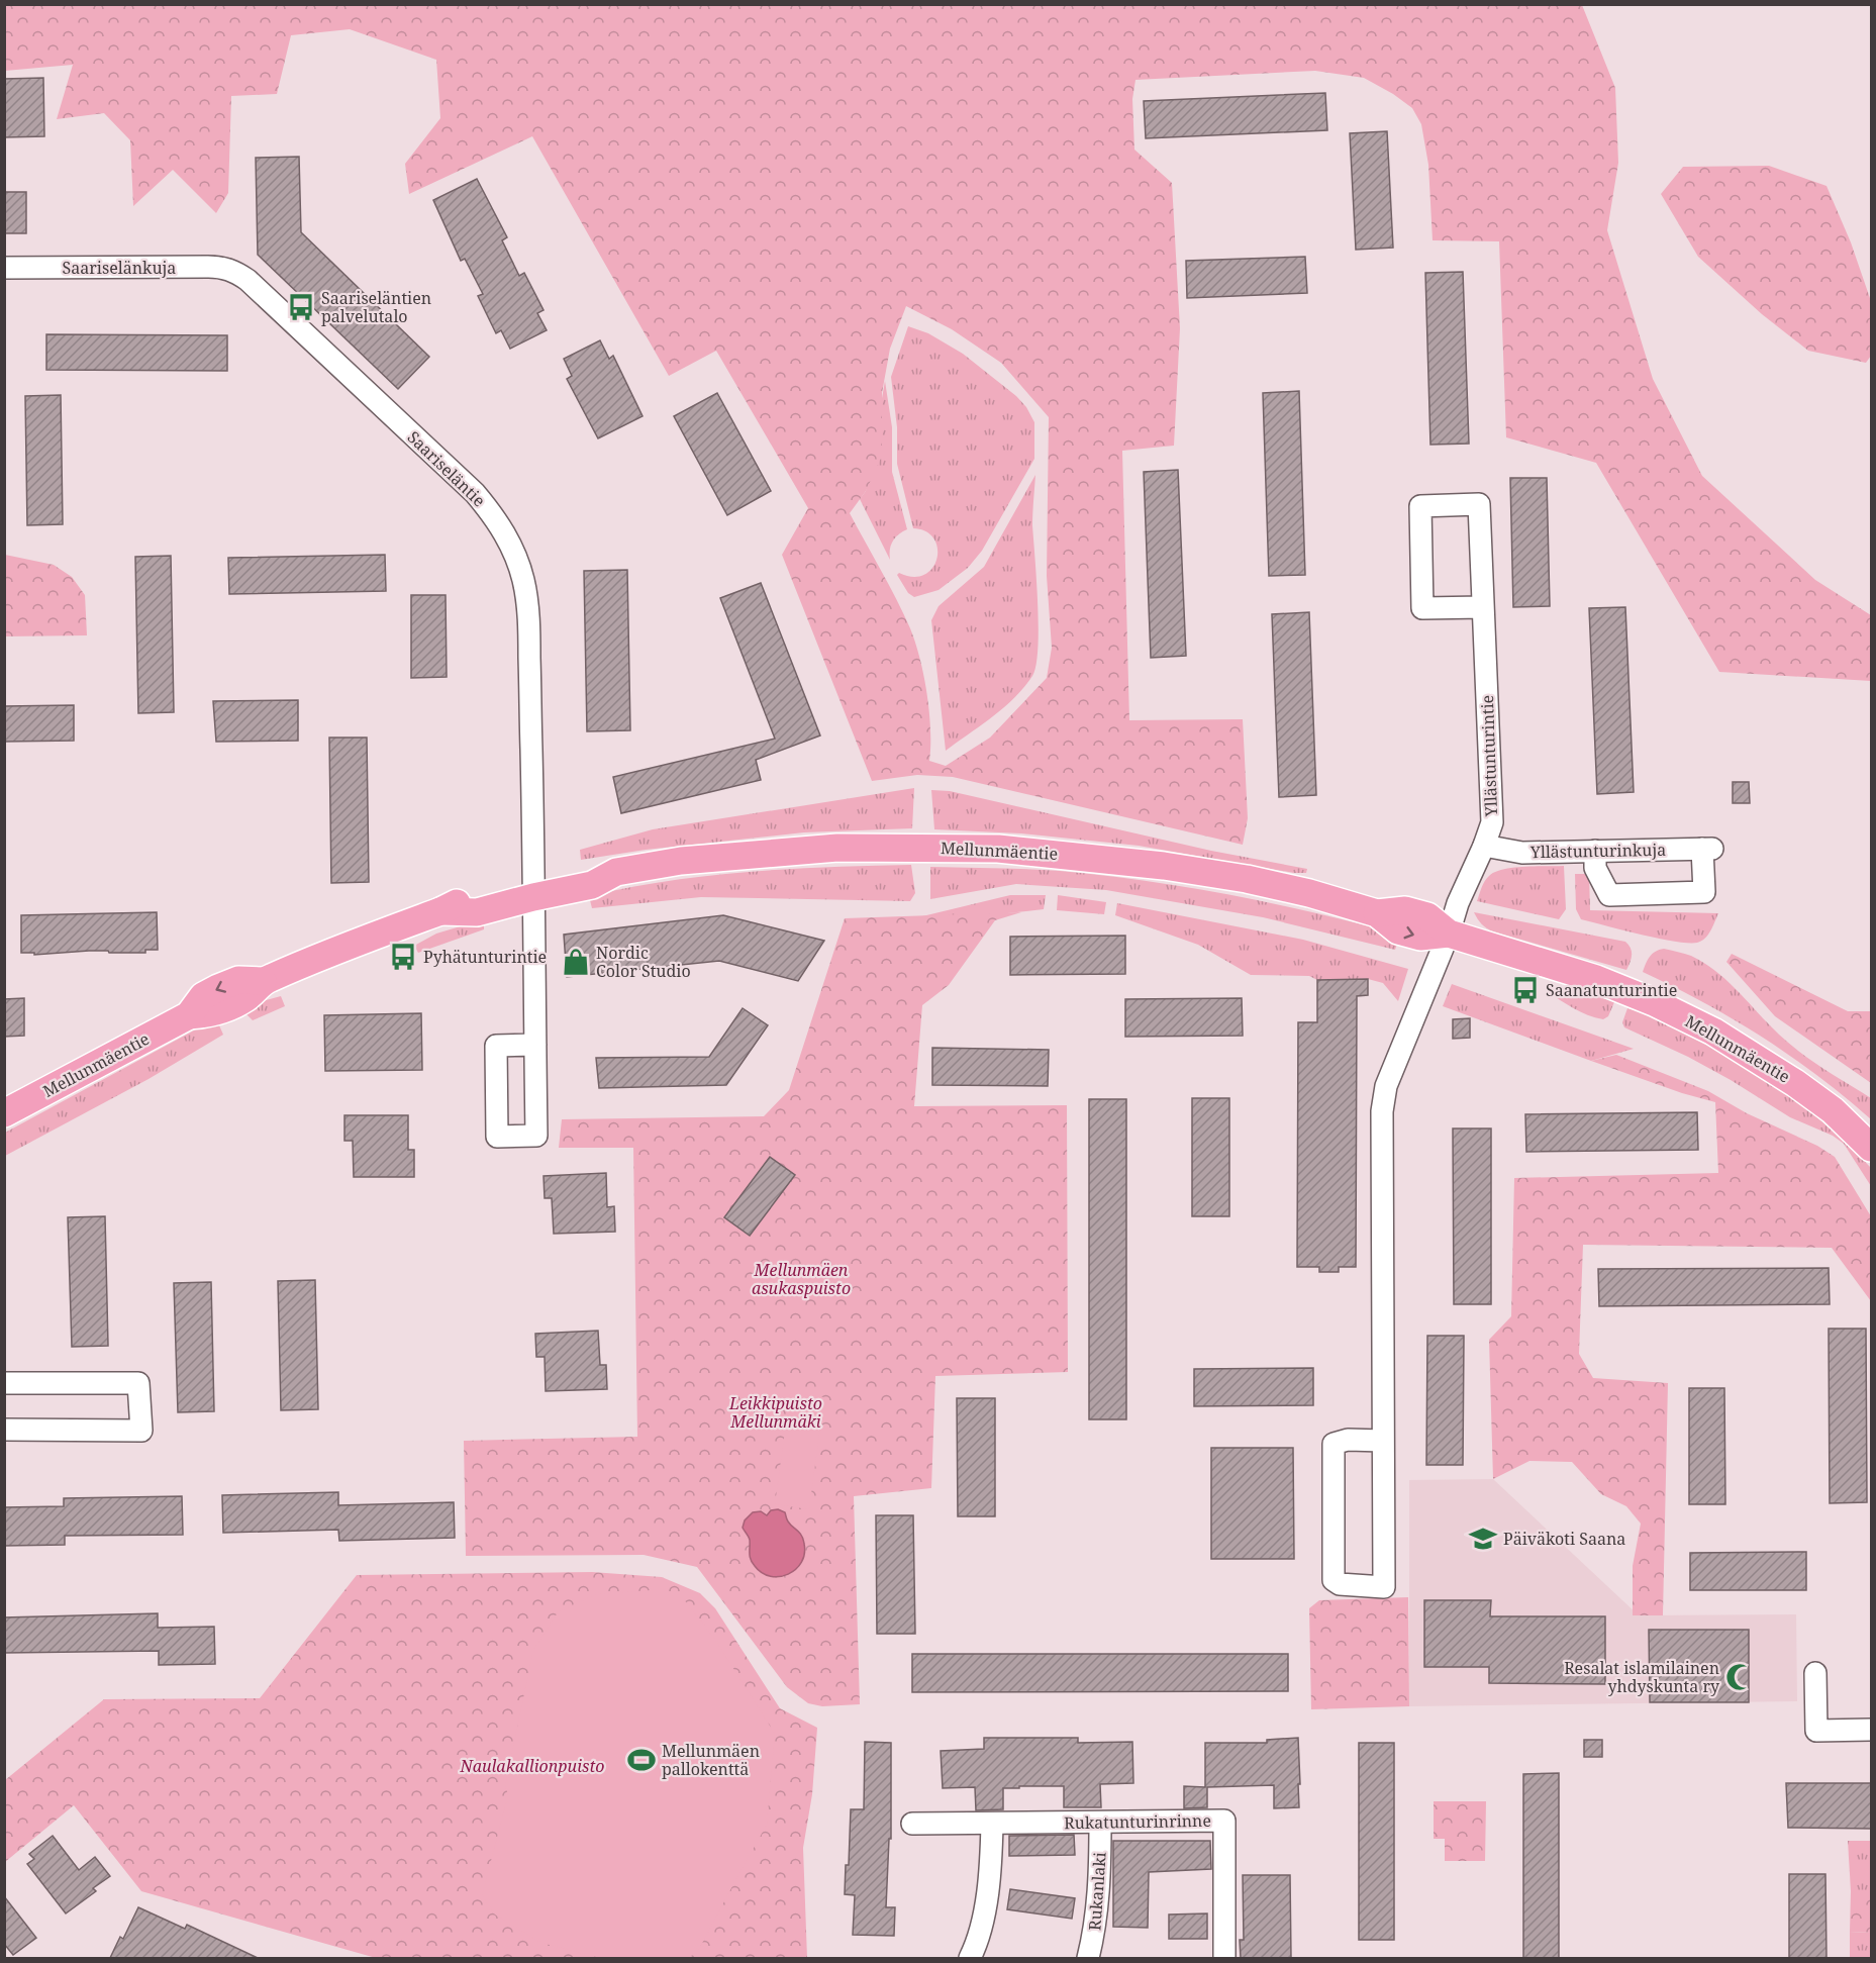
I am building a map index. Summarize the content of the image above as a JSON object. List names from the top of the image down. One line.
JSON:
{"streets":{"main road":["Mellunmäentie"],"street":["Saariselänkuja","Saariseläntie","Yllästunturintie","Yllästunturinkuja","Rukatunturinrinne","Rukanlaki"]},"crossings":[["Saariselänkuja","Saariseläntie"],["Saariseläntie","Mellunmäentie"],["Yllästunturintie","Mellunmäentie"],["Yllästunturintie","Yllästunturinkuja"],["Rukatunturinrinne","Rukanlaki"]],"parks":["Mellunmäen asukaspuisto","Leikkipuisto Mellunmäki","Naulakallionpuisto"],"places":{"bus stop":["Saariseläntien palvelutalo","Pyhätunturintie","Saanatunturintie"],"shop":["Nordic Color Studio"],"school or university":["Päiväkoti Saana"],"mosque":["Resalat islamilainen yhdyskunta ry"],"sports":["Mellunmäen pallokenttä"]}}
